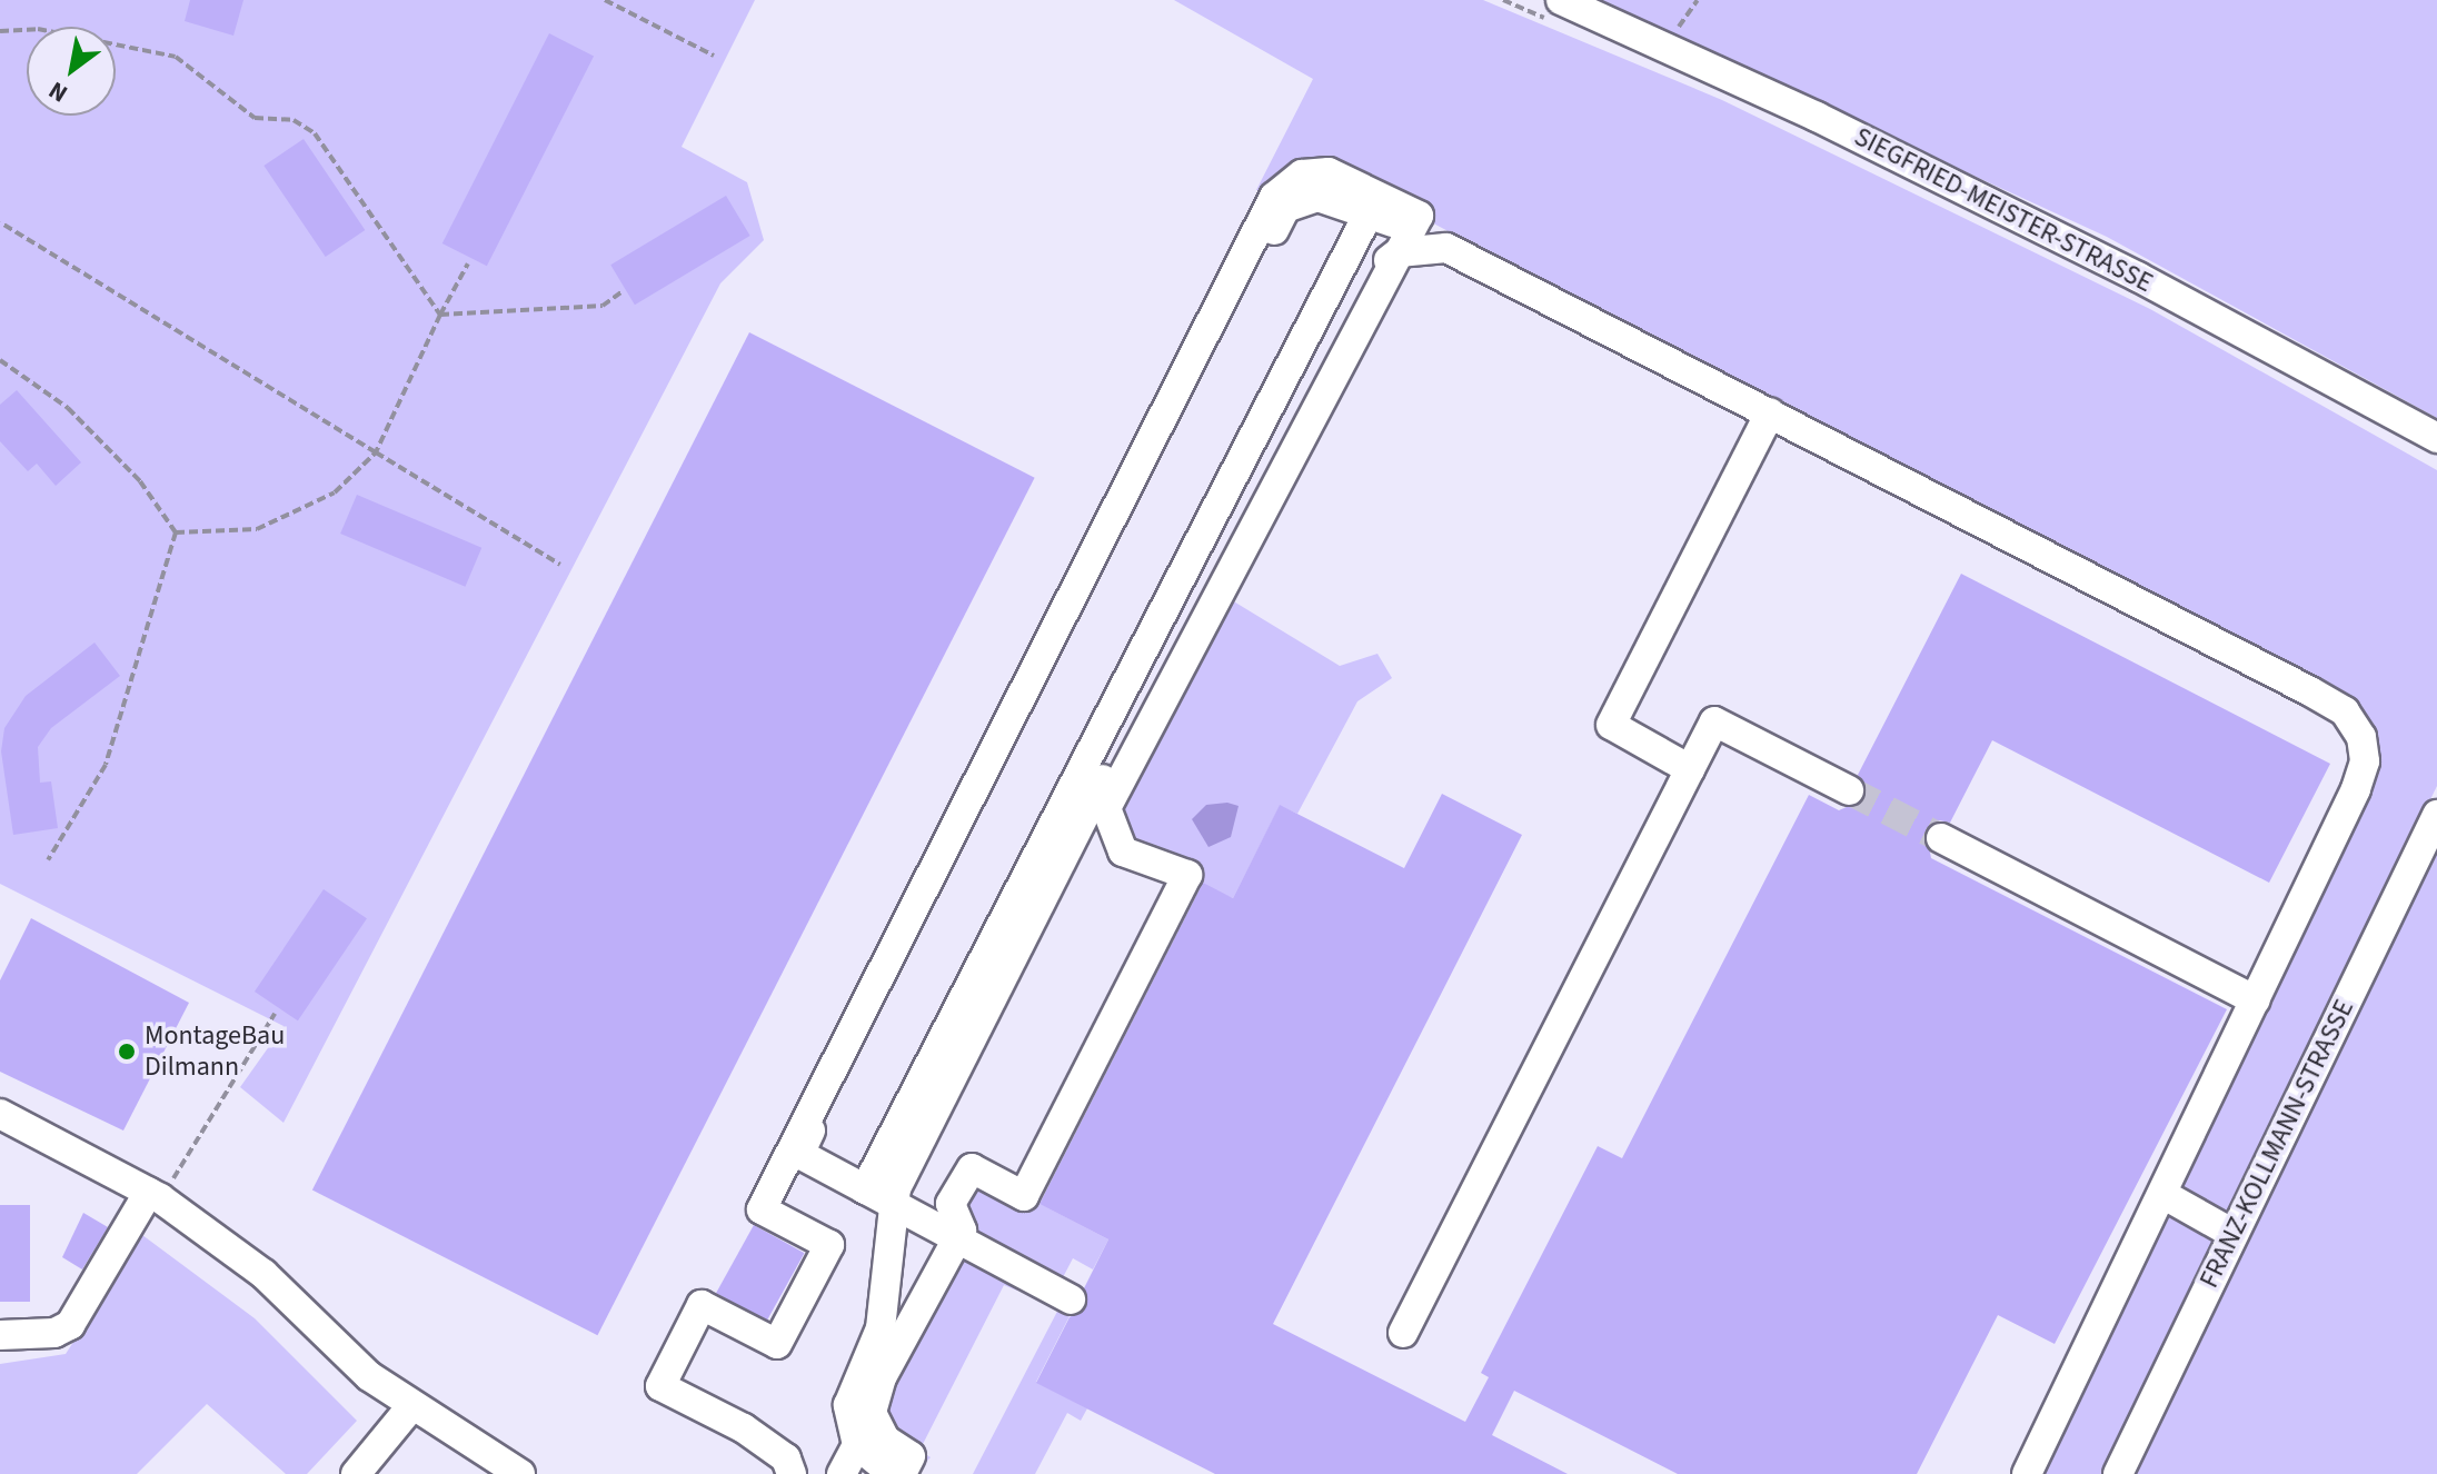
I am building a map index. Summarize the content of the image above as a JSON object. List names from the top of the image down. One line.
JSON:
{"streets":{"street":["SIEGFRIED-MEISTER-STRASSE","FRANZ-KOLLMANN-STRASSE"]},"places":["MontageBau Dilmann"],"north":"bottom left"}
